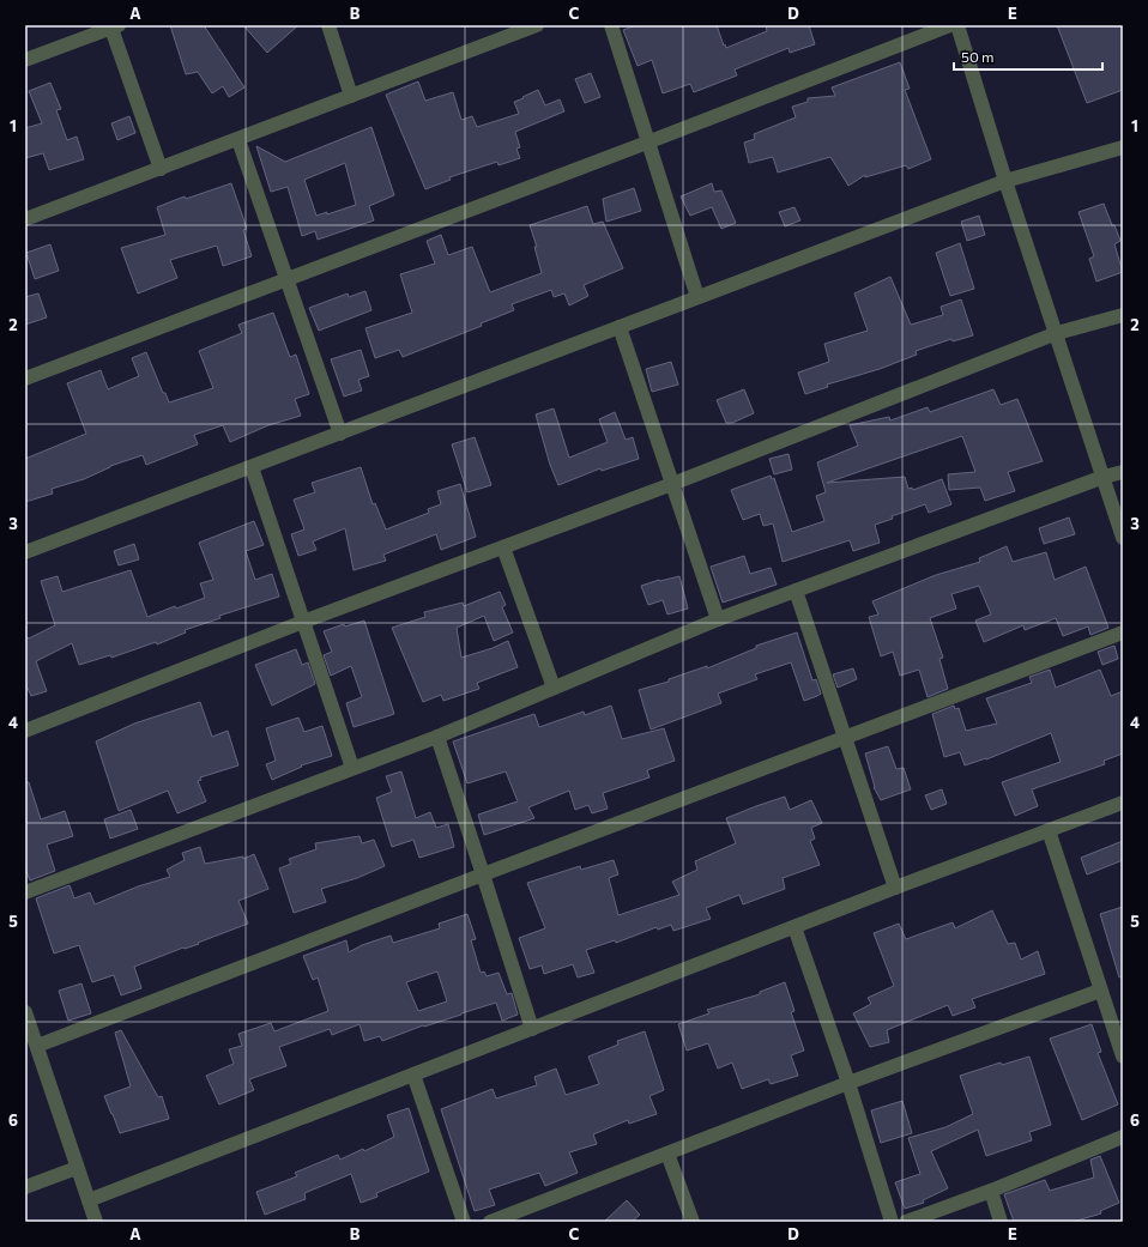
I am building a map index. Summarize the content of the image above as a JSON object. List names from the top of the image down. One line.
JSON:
{"scale_bar":"50 m","grid":{"columns":["A","B","C","D","E"],"rows":["1","2","3","4","5","6"]}}
